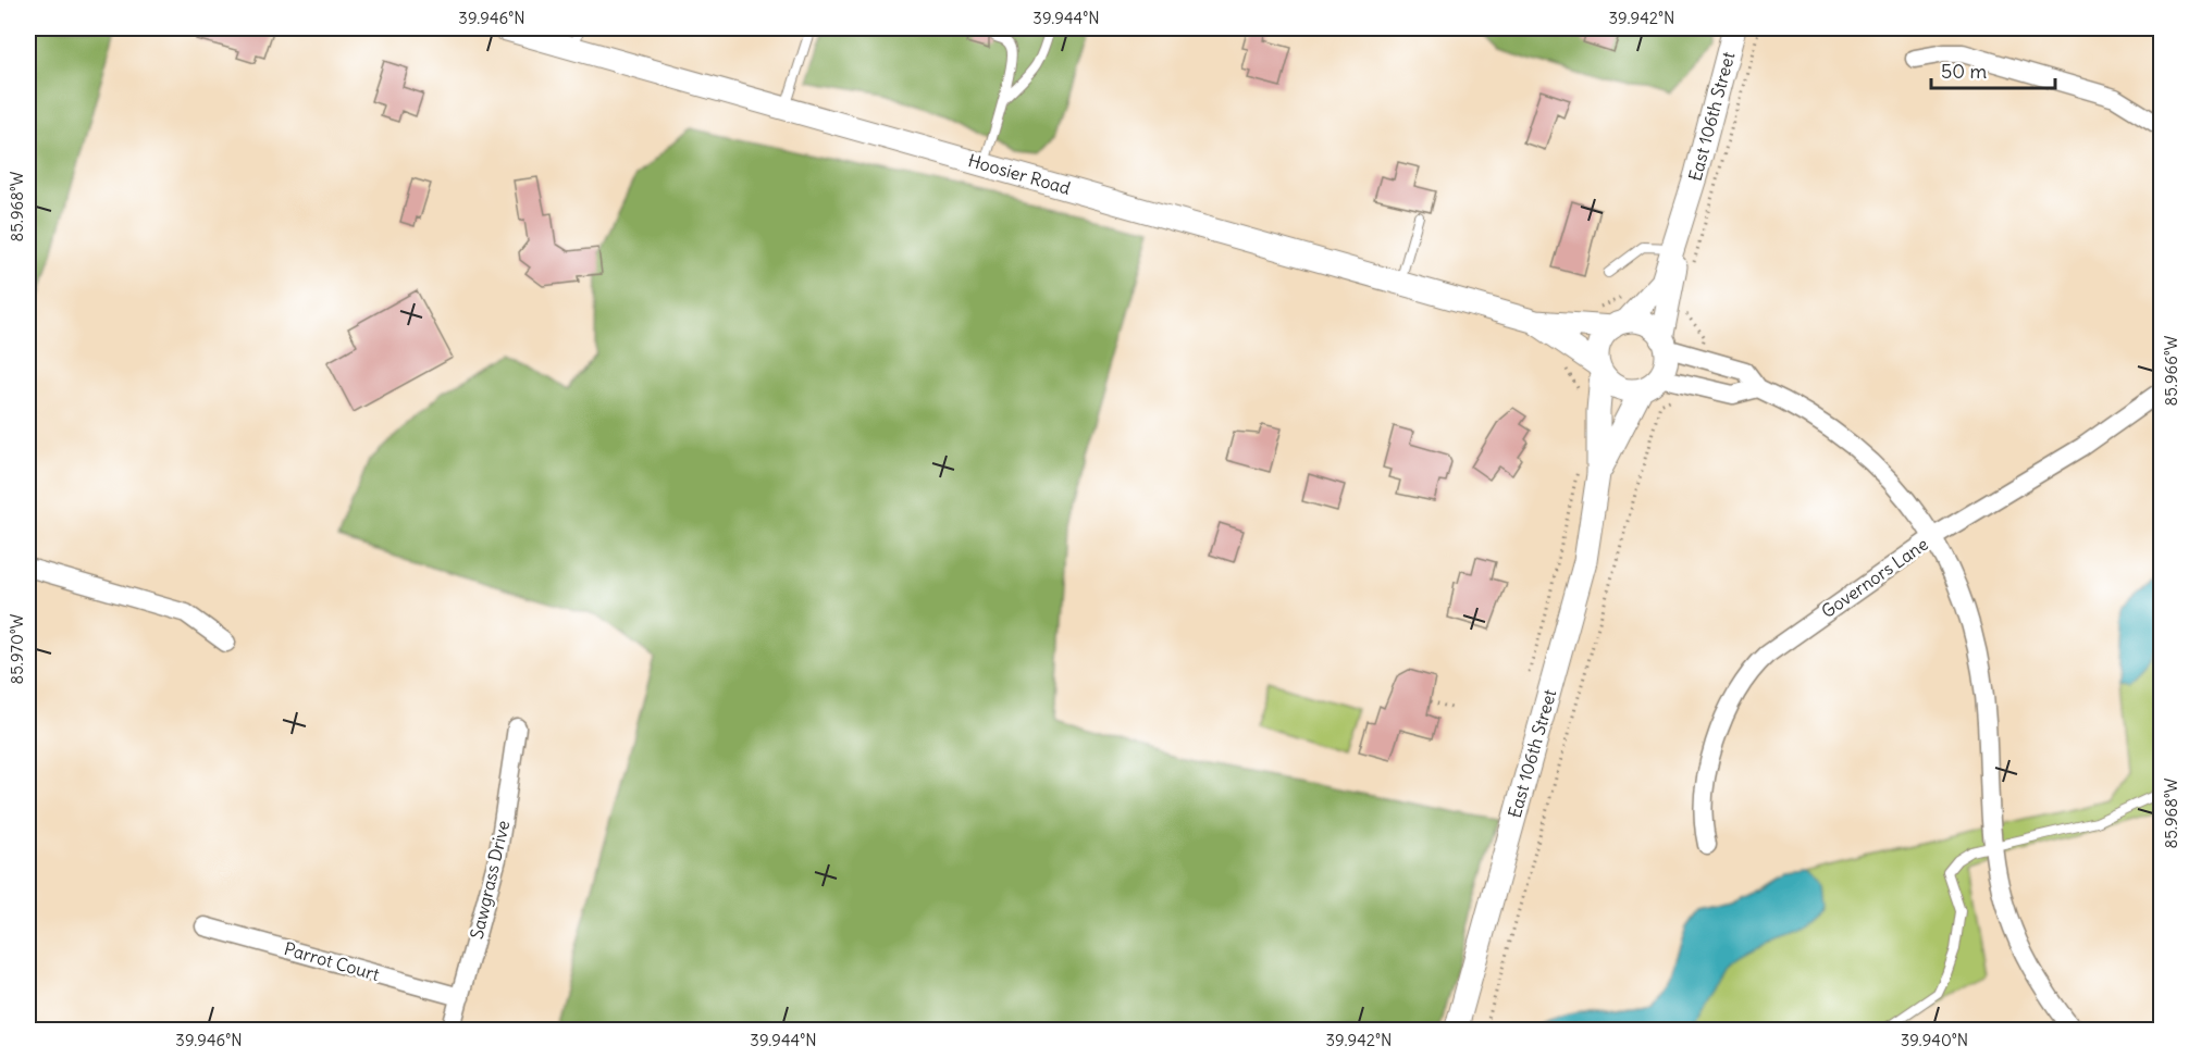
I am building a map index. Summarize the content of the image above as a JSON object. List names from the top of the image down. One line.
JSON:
{"streets":{"street":["East 106th Street","Hoosier Road","Governors Lane","Sawgrass Drive","Parrot Court"]},"crossings":[["East 106th Street","Hoosier Road"],["Sawgrass Drive","Parrot Court"]],"scale_bar":"50 m","coordinates":["39.946°N","39.944°N","39.942°N","85.968°W","85.966°W","85.970°W","39.940°N"]}
